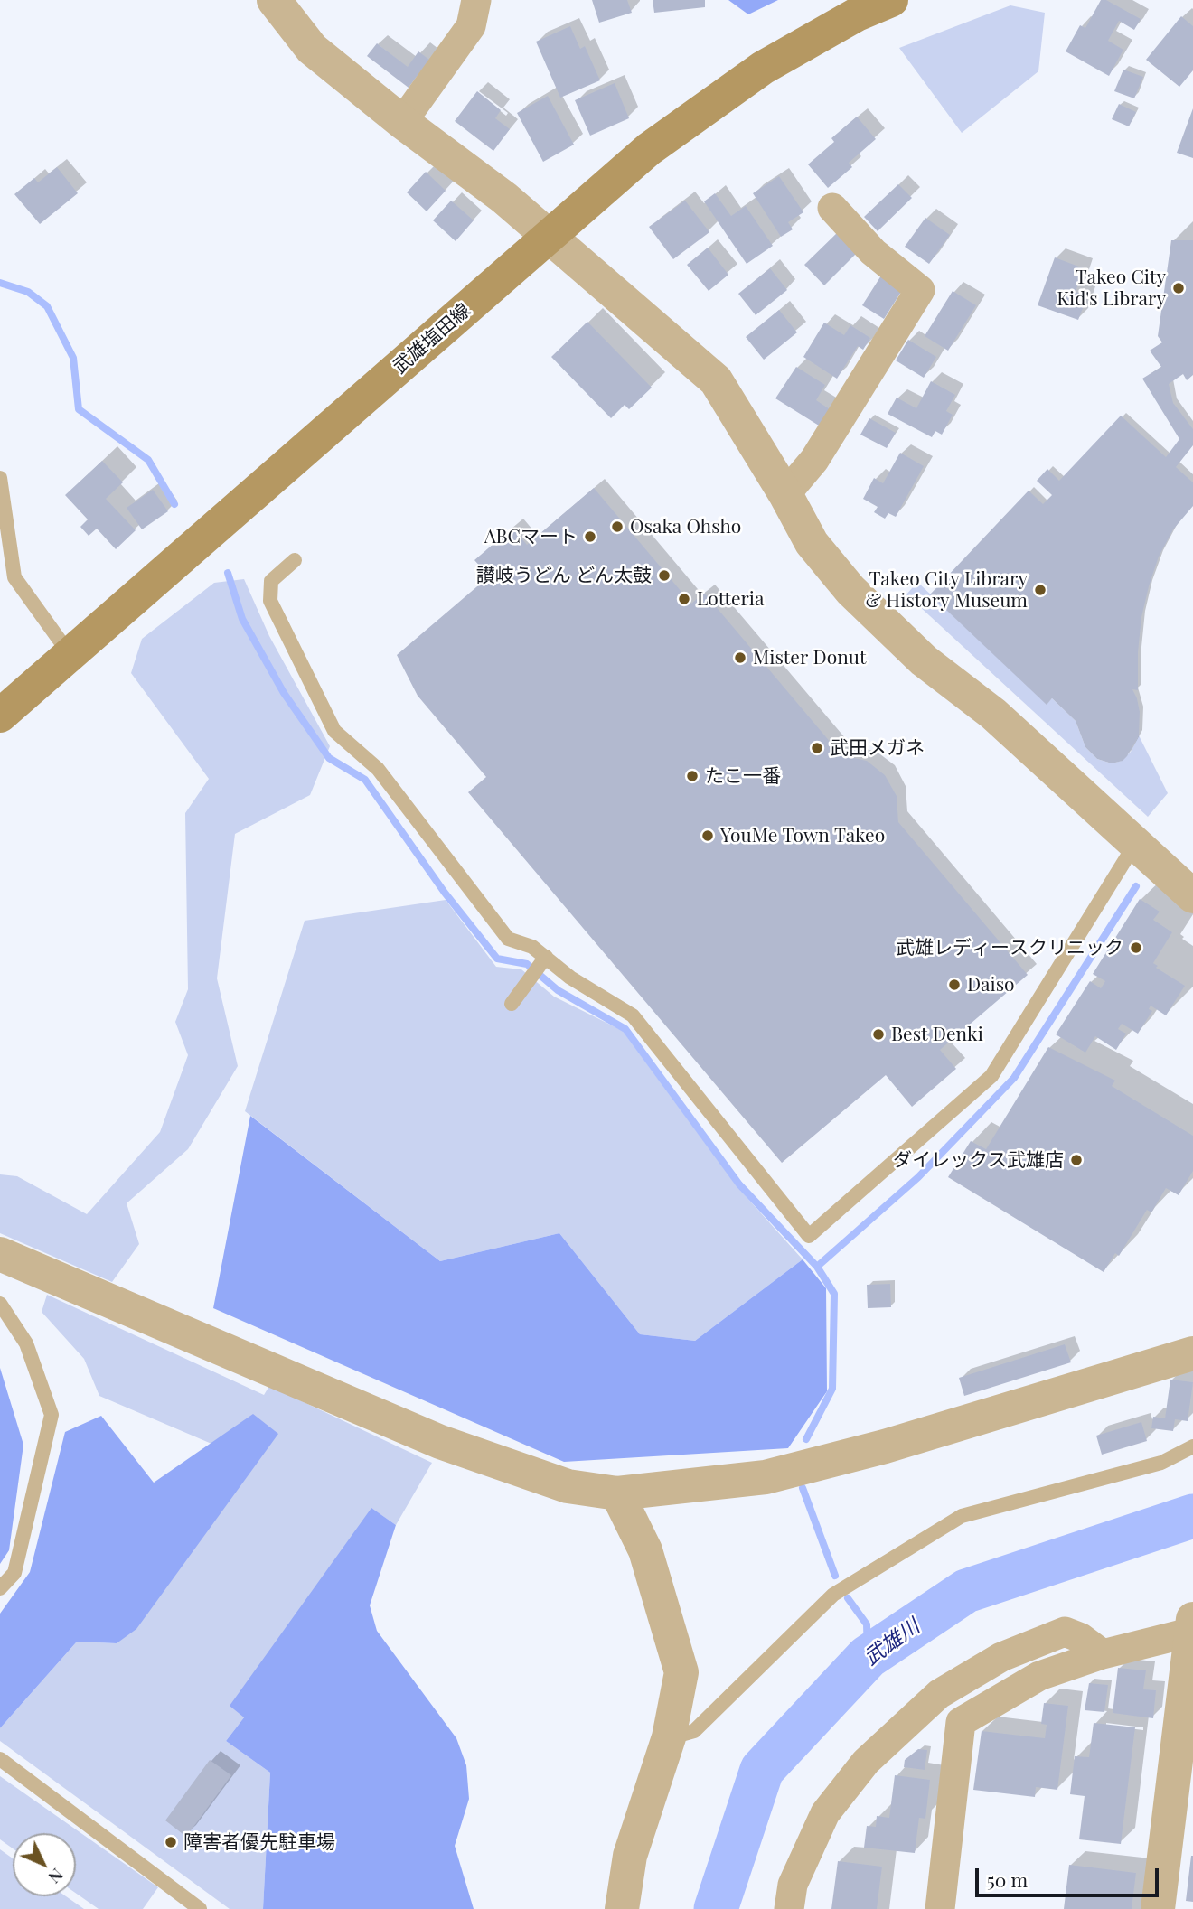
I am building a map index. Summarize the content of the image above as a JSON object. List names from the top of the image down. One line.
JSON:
{"streets":{"main road":["武雄塩田線"]},"water":["武雄川"],"places":["Takeo City Kid's Library","Osaka Ohsho","ABCマート","讃岐うどん どん太鼓","Takeo City Library & History Museum","Lotteria","Mister Donut","武田メガネ","たこ一番","YouMe Town Takeo","武雄レディースクリニック","Daiso","Best Denki","ダイレックス武雄店","障害者優先駐車場"],"scale_bar":"50 m","north":"bottom right"}
